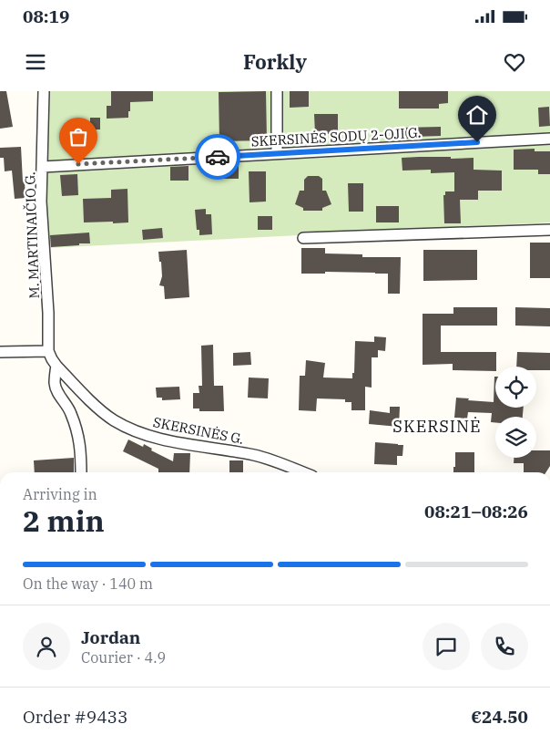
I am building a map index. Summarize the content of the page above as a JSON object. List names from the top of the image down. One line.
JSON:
{"streets":{"street":["SKERSINĖS SODŲ 2-OJI G.","M. MARTINAIČIO G.","SKERSINĖS G."]},"crossings":[["SKERSINĖS SODŲ 2-OJI G.","M. MARTINAIČIO G."],["M. MARTINAIČIO G.","SKERSINĖS G."]],"districts":["SKERSINĖ"],"page":{"status":"08:19","header":"Forkly","heading":["2 min","Arriving in","08:21–08:26"],"panel":["Jordan","Courier · 4.9","Order #9433","€24.50"],"bar":"On the way · 140 m"}}
